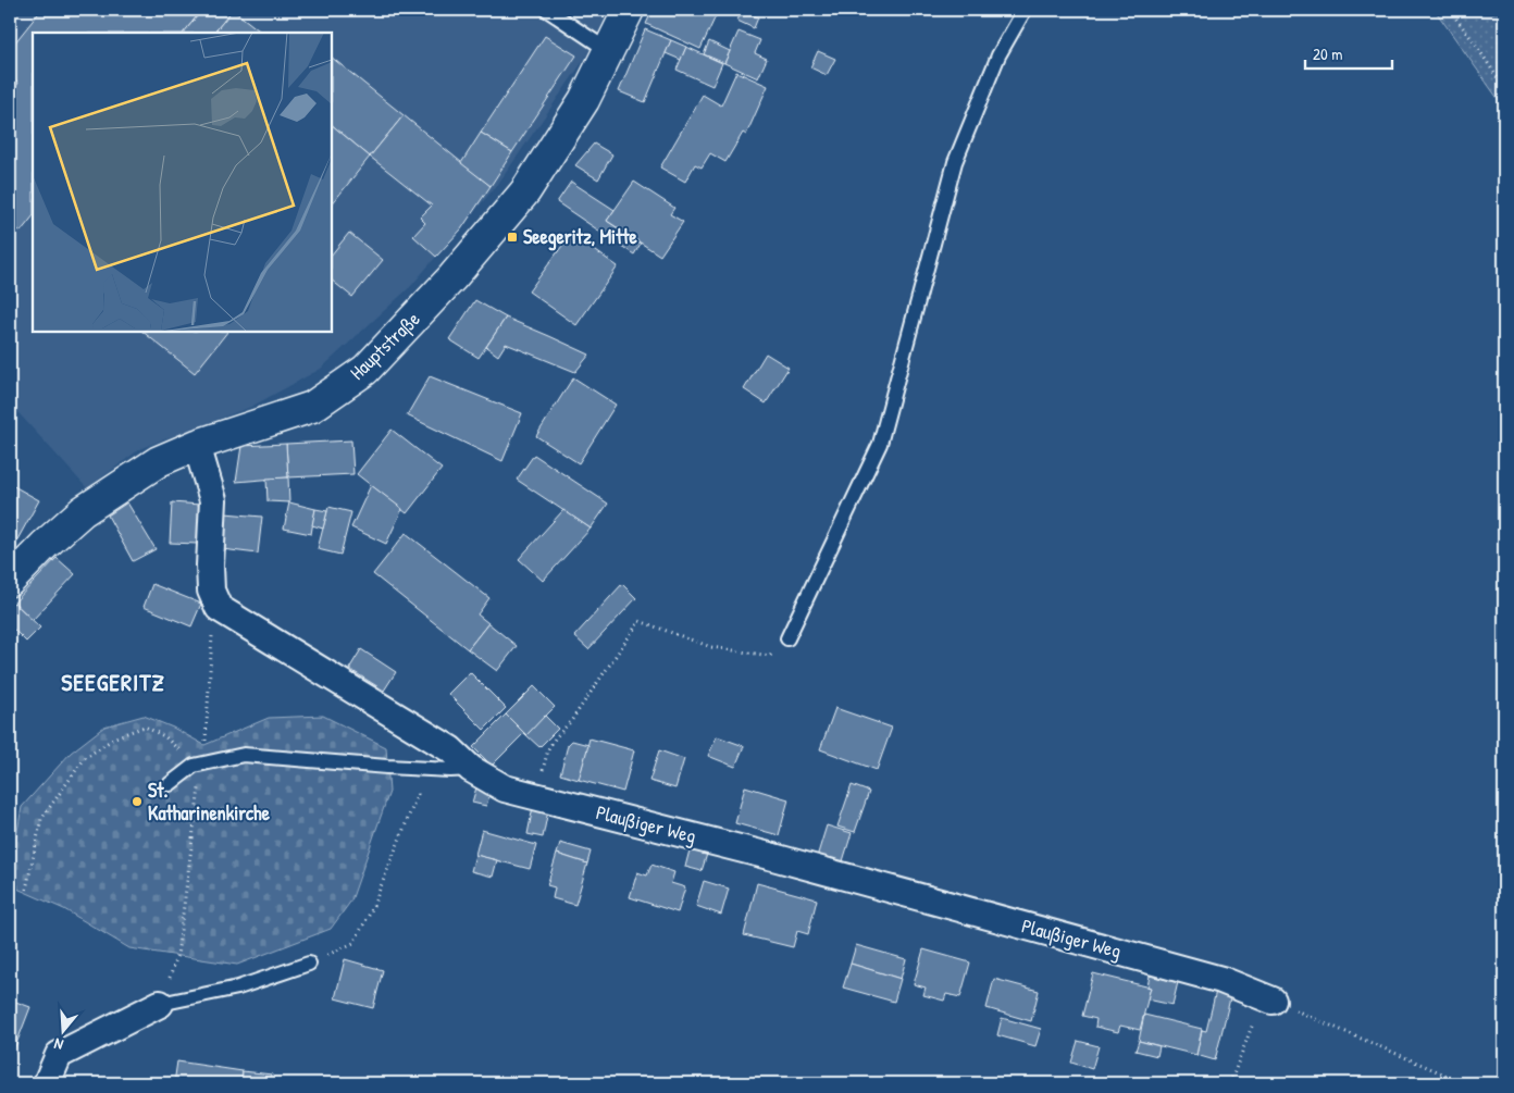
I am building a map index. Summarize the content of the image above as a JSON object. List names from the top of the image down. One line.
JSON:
{"streets":{"street":["Hauptstraße","Plaußiger Weg"]},"crossings":[["Hauptstraße","Plaußiger Weg"]],"districts":["SEEGERITZ"],"places":{"transit":["Seegeritz, Mitte"],"other":["St. Katharinenkirche"]},"scale_bar":"20 m","north":"bottom"}
